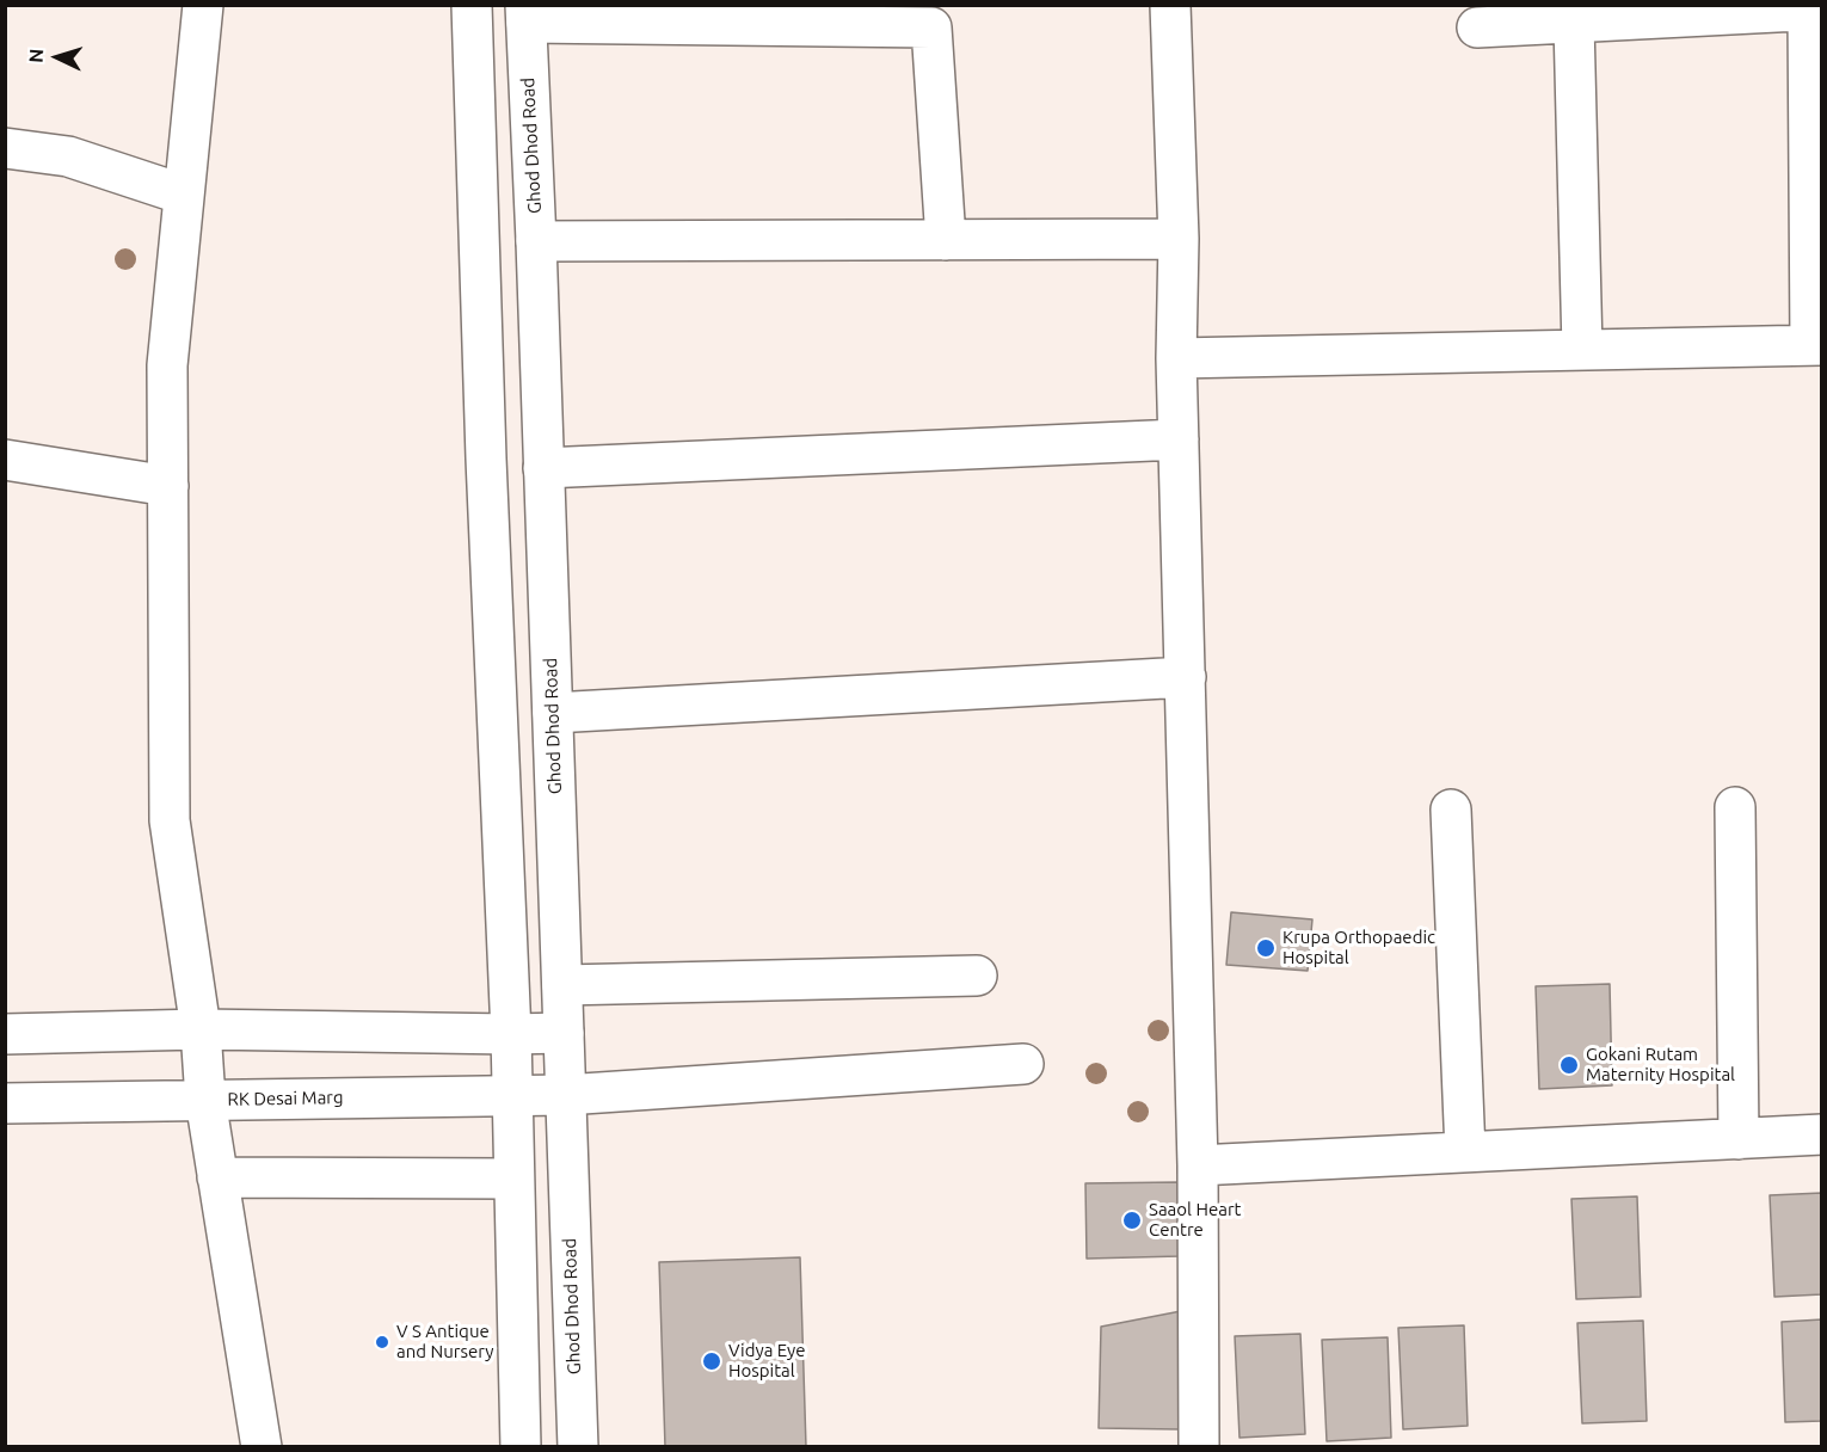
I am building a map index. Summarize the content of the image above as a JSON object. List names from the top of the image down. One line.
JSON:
{"streets":{"street":["Ghod Dhod Road","RK Desai Marg"]},"crossings":[["Ghod Dhod Road","RK Desai Marg"]],"places":["Krupa Orthopaedic Hospital","Gokani Rutam Maternity Hospital","Saaol Heart Centre","V S Antique and Nursery","Vidya Eye Hospital"],"north":"left"}
